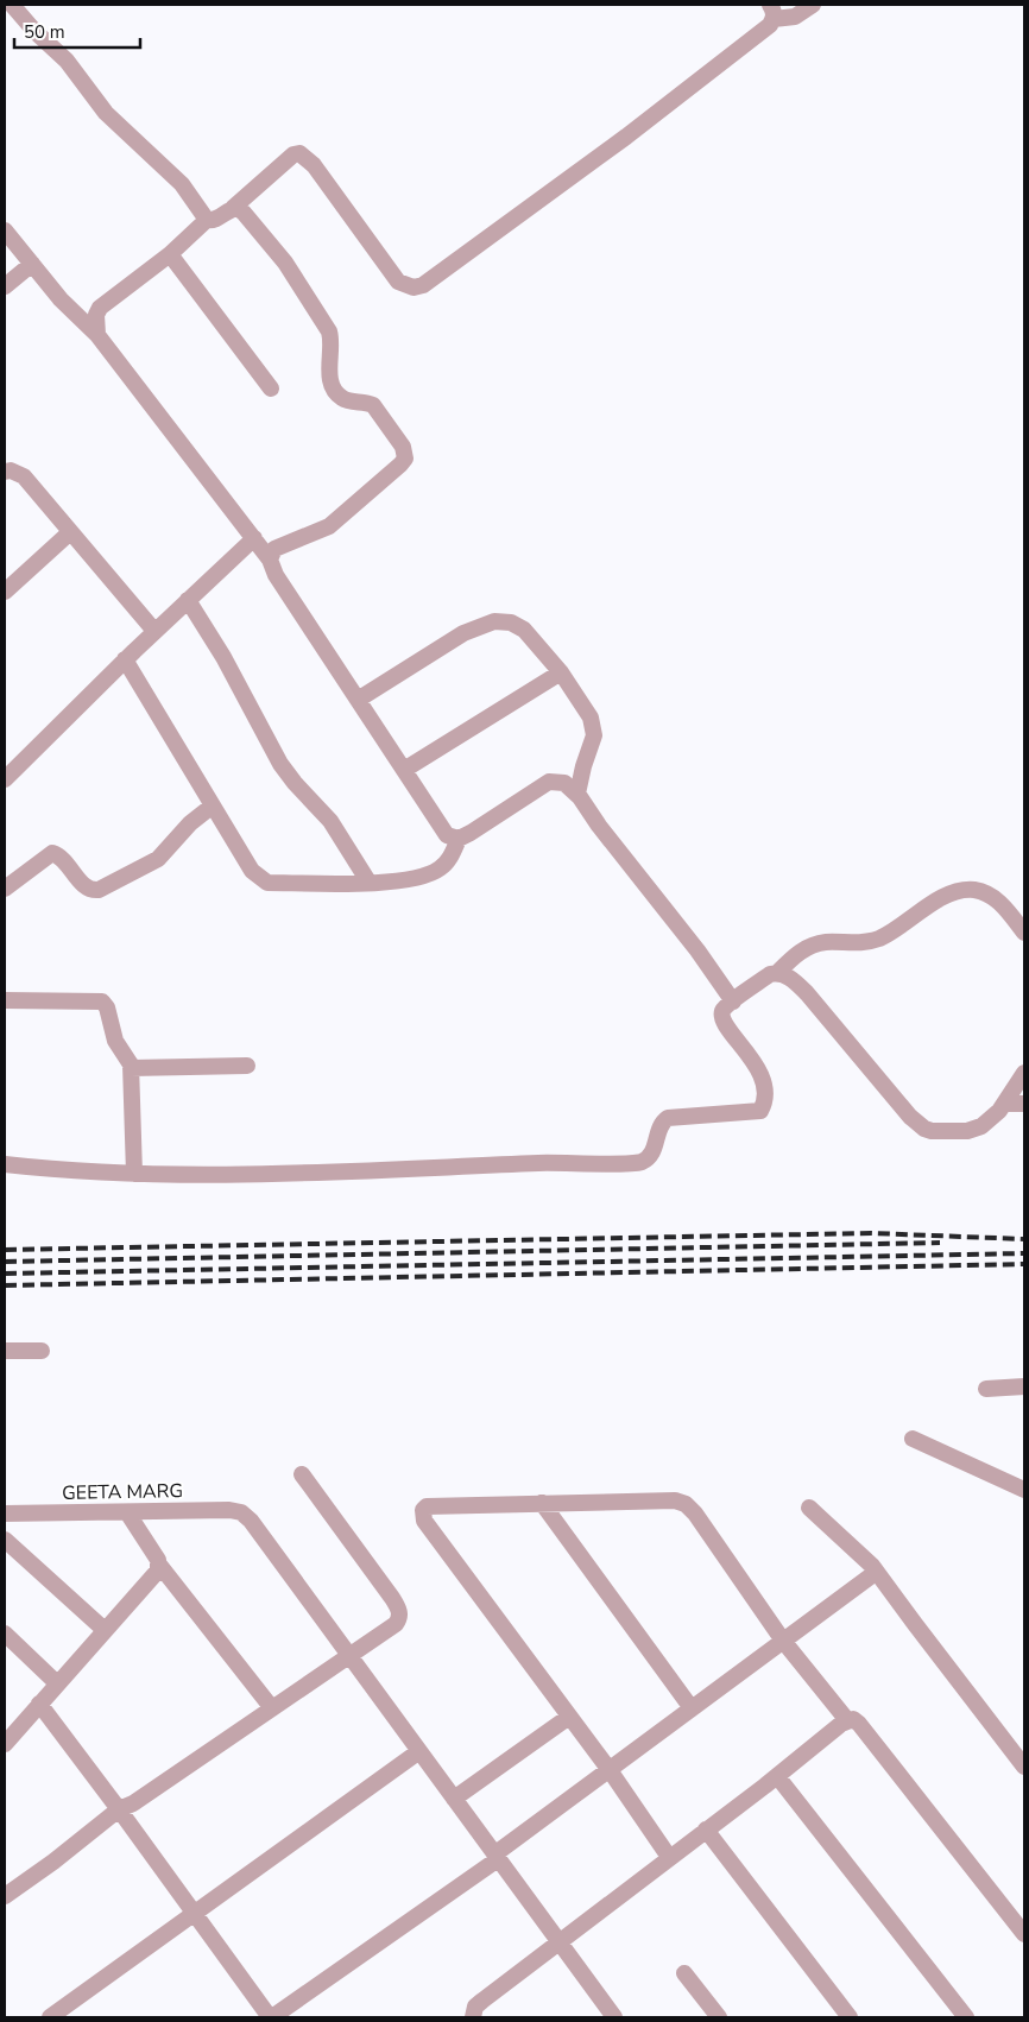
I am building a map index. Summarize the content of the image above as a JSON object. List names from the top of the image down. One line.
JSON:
{"streets":{"street":["GEETA MARG"]},"scale_bar":"50 m"}
